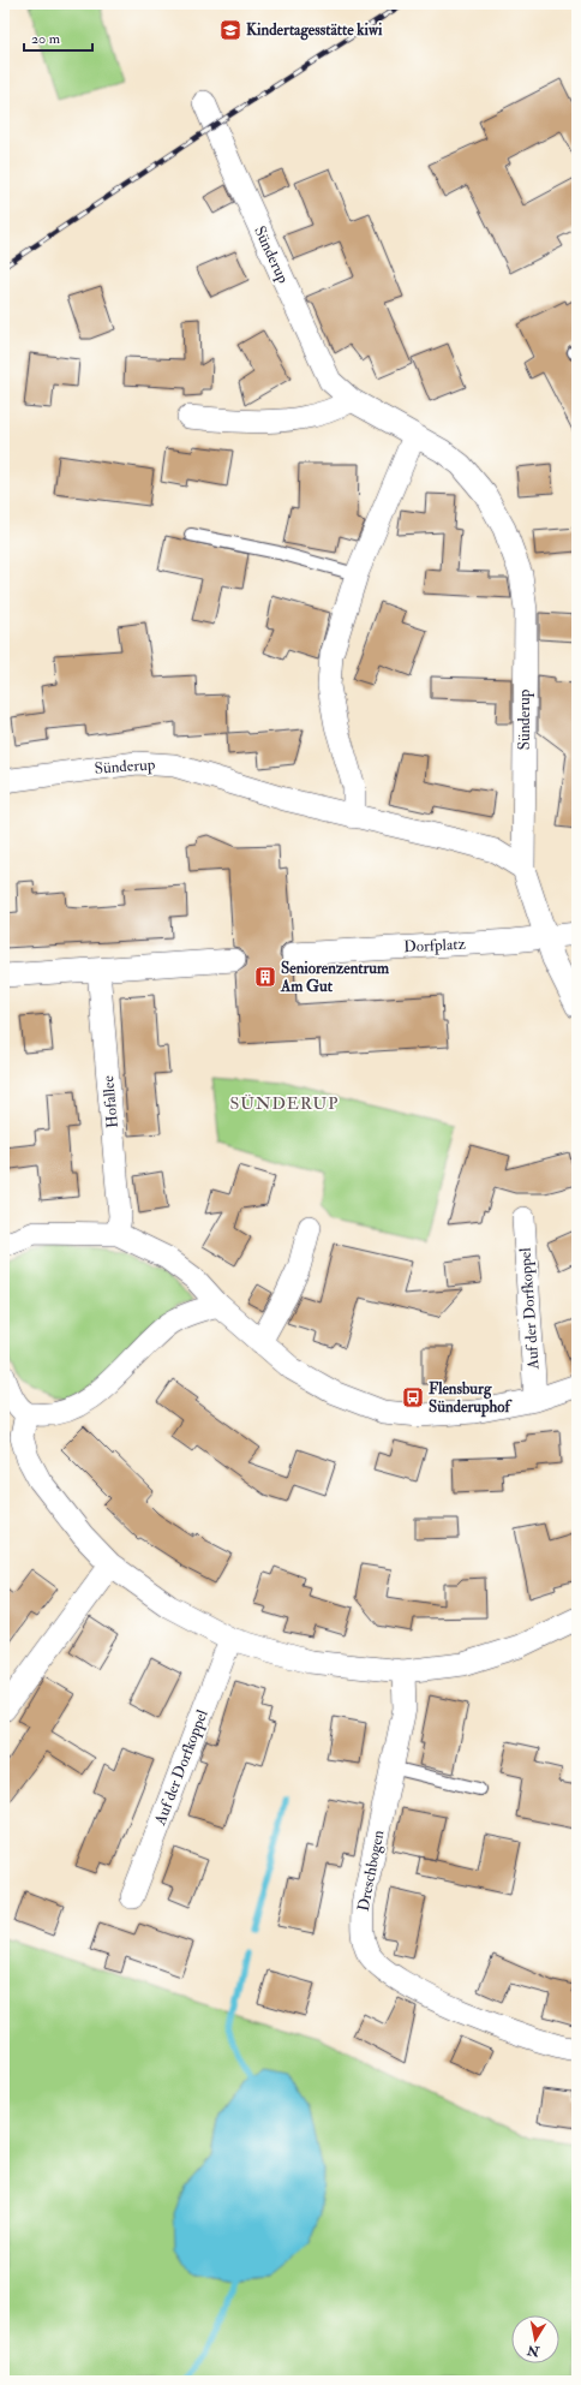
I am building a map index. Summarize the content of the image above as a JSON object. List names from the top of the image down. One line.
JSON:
{"streets":{"street":["Sünderup","Dorfplatz","Hofallee","Auf der Dorfkoppel","Dreschbogen"]},"districts":["SÜNDERUP"],"places":{"school or university":["Kindertagesstätte kiwi"],"building":["Seniorenzentrum Am Gut"],"bus stop":["Flensburg Sünderuphof"]},"scale_bar":"20 m","north":"bottom"}
